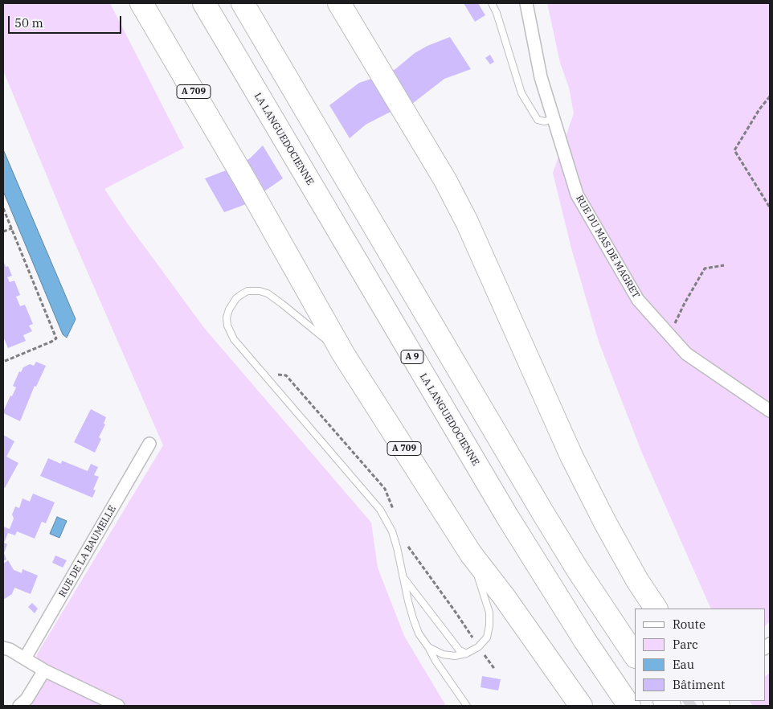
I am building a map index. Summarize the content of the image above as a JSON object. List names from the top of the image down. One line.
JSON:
{"streets":{"highway":["A 709","LA LANGUEDOCIENNE","A 9"],"street":["RUE DU MAS DE MAGRET","RUE DE LA BAUMELLE"]},"legend":["Route","Parc","Eau","Bâtiment"],"scale_bar":"50 m"}
